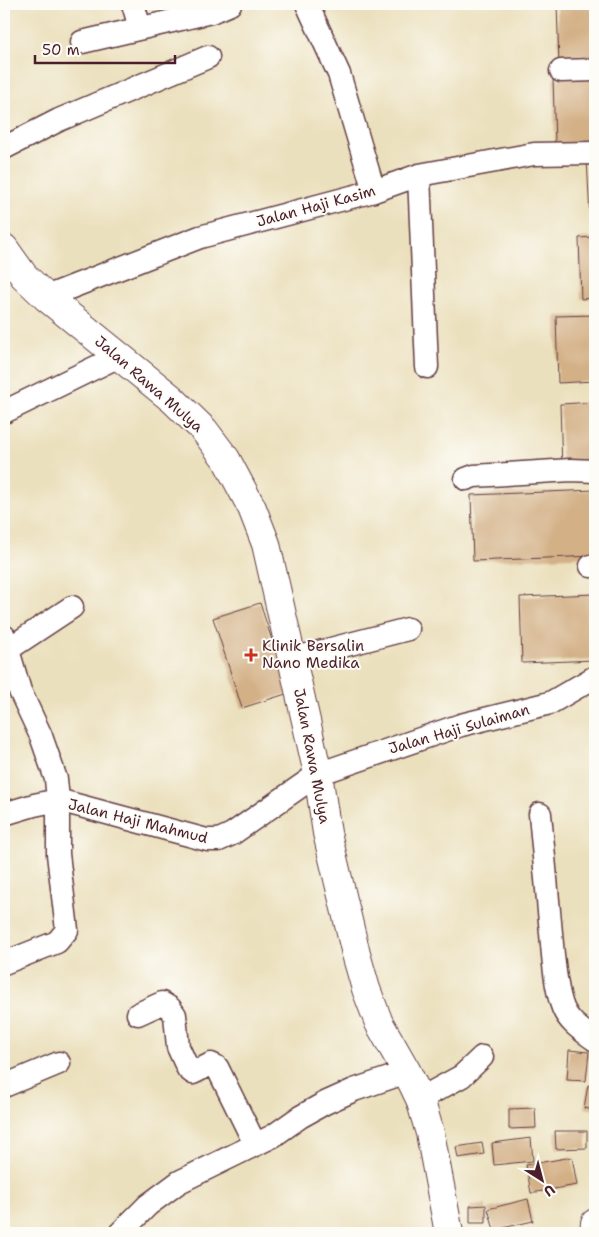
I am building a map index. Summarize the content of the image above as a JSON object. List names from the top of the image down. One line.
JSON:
{"streets":{"main road":["Jalan Rawa Mulya"],"street":["Jalan Haji Kasim","Jalan Haji Sulaiman","Jalan Haji Mahmud"]},"crossings":[["Jalan Haji Kasim","Jalan Rawa Mulya"],["Jalan Rawa Mulya","Jalan Haji Sulaiman"],["Jalan Rawa Mulya","Jalan Haji Mahmud"],["Jalan Haji Sulaiman","Jalan Haji Mahmud"]],"places":{"health":["Klinik Bersalin Nano Medika"]},"scale_bar":"50 m","north":"bottom right"}
